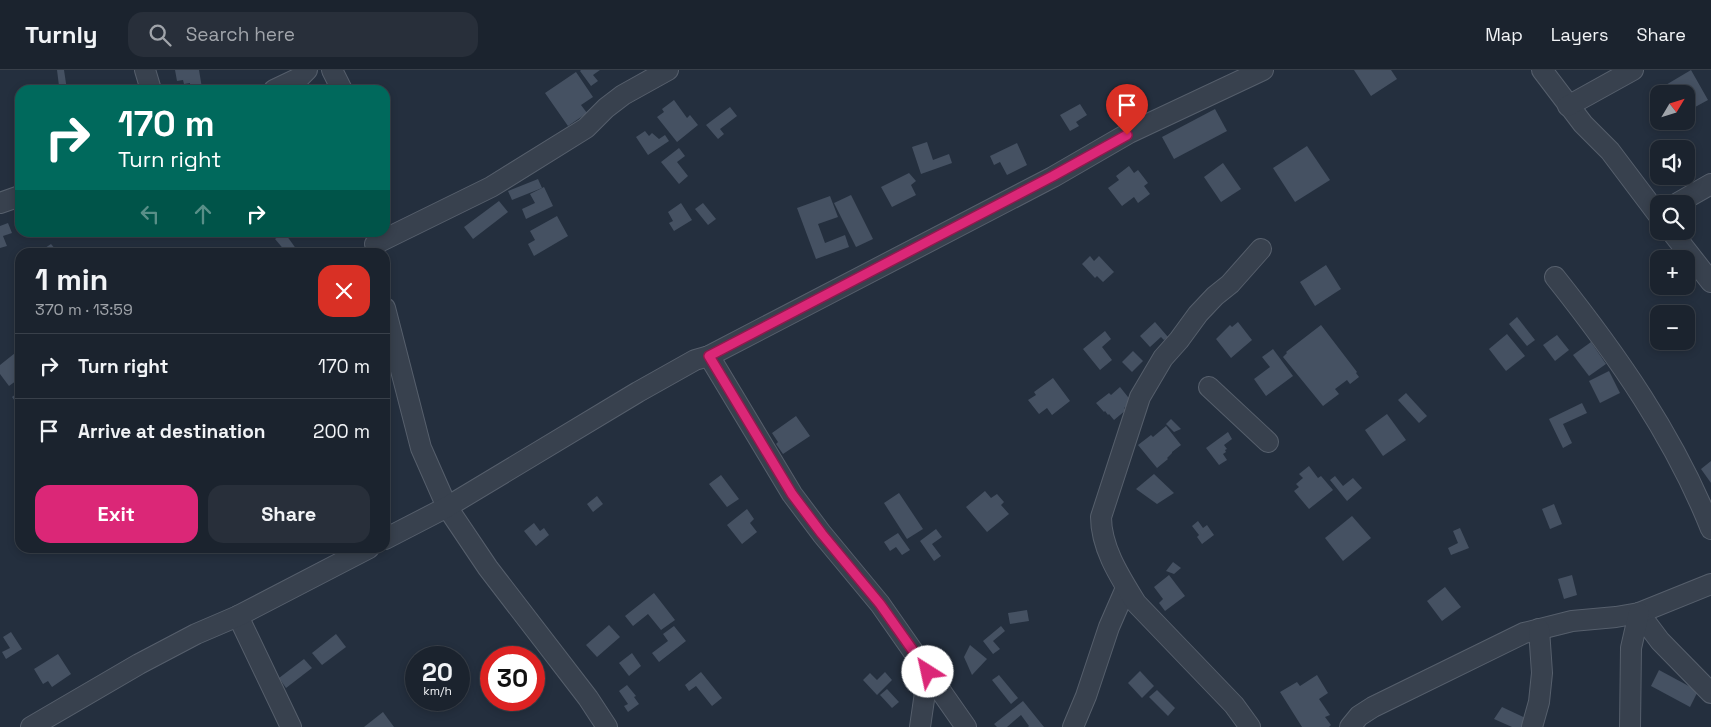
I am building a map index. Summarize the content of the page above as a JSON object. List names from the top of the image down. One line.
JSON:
{"north":"top right","page":{"header":"Turnly","search":"Search here","nav":["Map","Layers","Share"],"map_buttons":["+","−"],"turn":["170 m","Turn right"],"heading":["1 min","370 m · 13:59"],"list":[{"name":"Turn right","value":"170 m"},{"name":"Arrive at destination","value":"200 m"}],"buttons":["Exit","Share"],"speed":"20 km/h","limit":"30"}}
